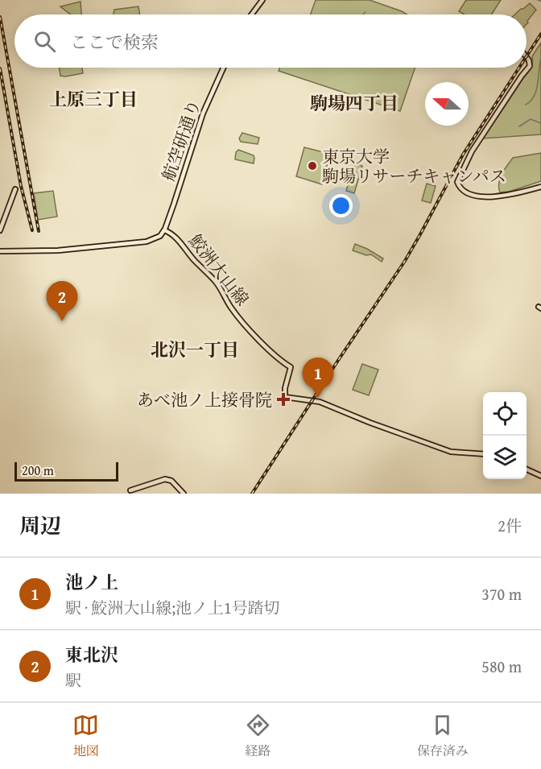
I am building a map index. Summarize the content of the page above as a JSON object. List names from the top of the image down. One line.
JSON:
{"streets":{"main road":["航空研通り","鮫洲大山線"]},"crossings":[["航空研通り","鮫洲大山線"]],"districts":["上原三丁目","駒場四丁目","北沢一丁目"],"places":{"other":["東京大学 駒場リサーチキャンパス"],"health":["あべ池ノ上接骨院"]},"scale_bar":"200 m","north":"left","page":{"search":"ここで検索","pins":["2","1"],"scale":"200 m","heading":["周辺","2件"],"list":[{"mark":"1","name":"池ノ上","note":"駅 · 鮫洲大山線;池ノ上1号踏切","value":"370 m"},{"mark":"2","name":"東北沢","note":"駅","value":"580 m"}],"nav":["地図","経路","保存済み"]}}
